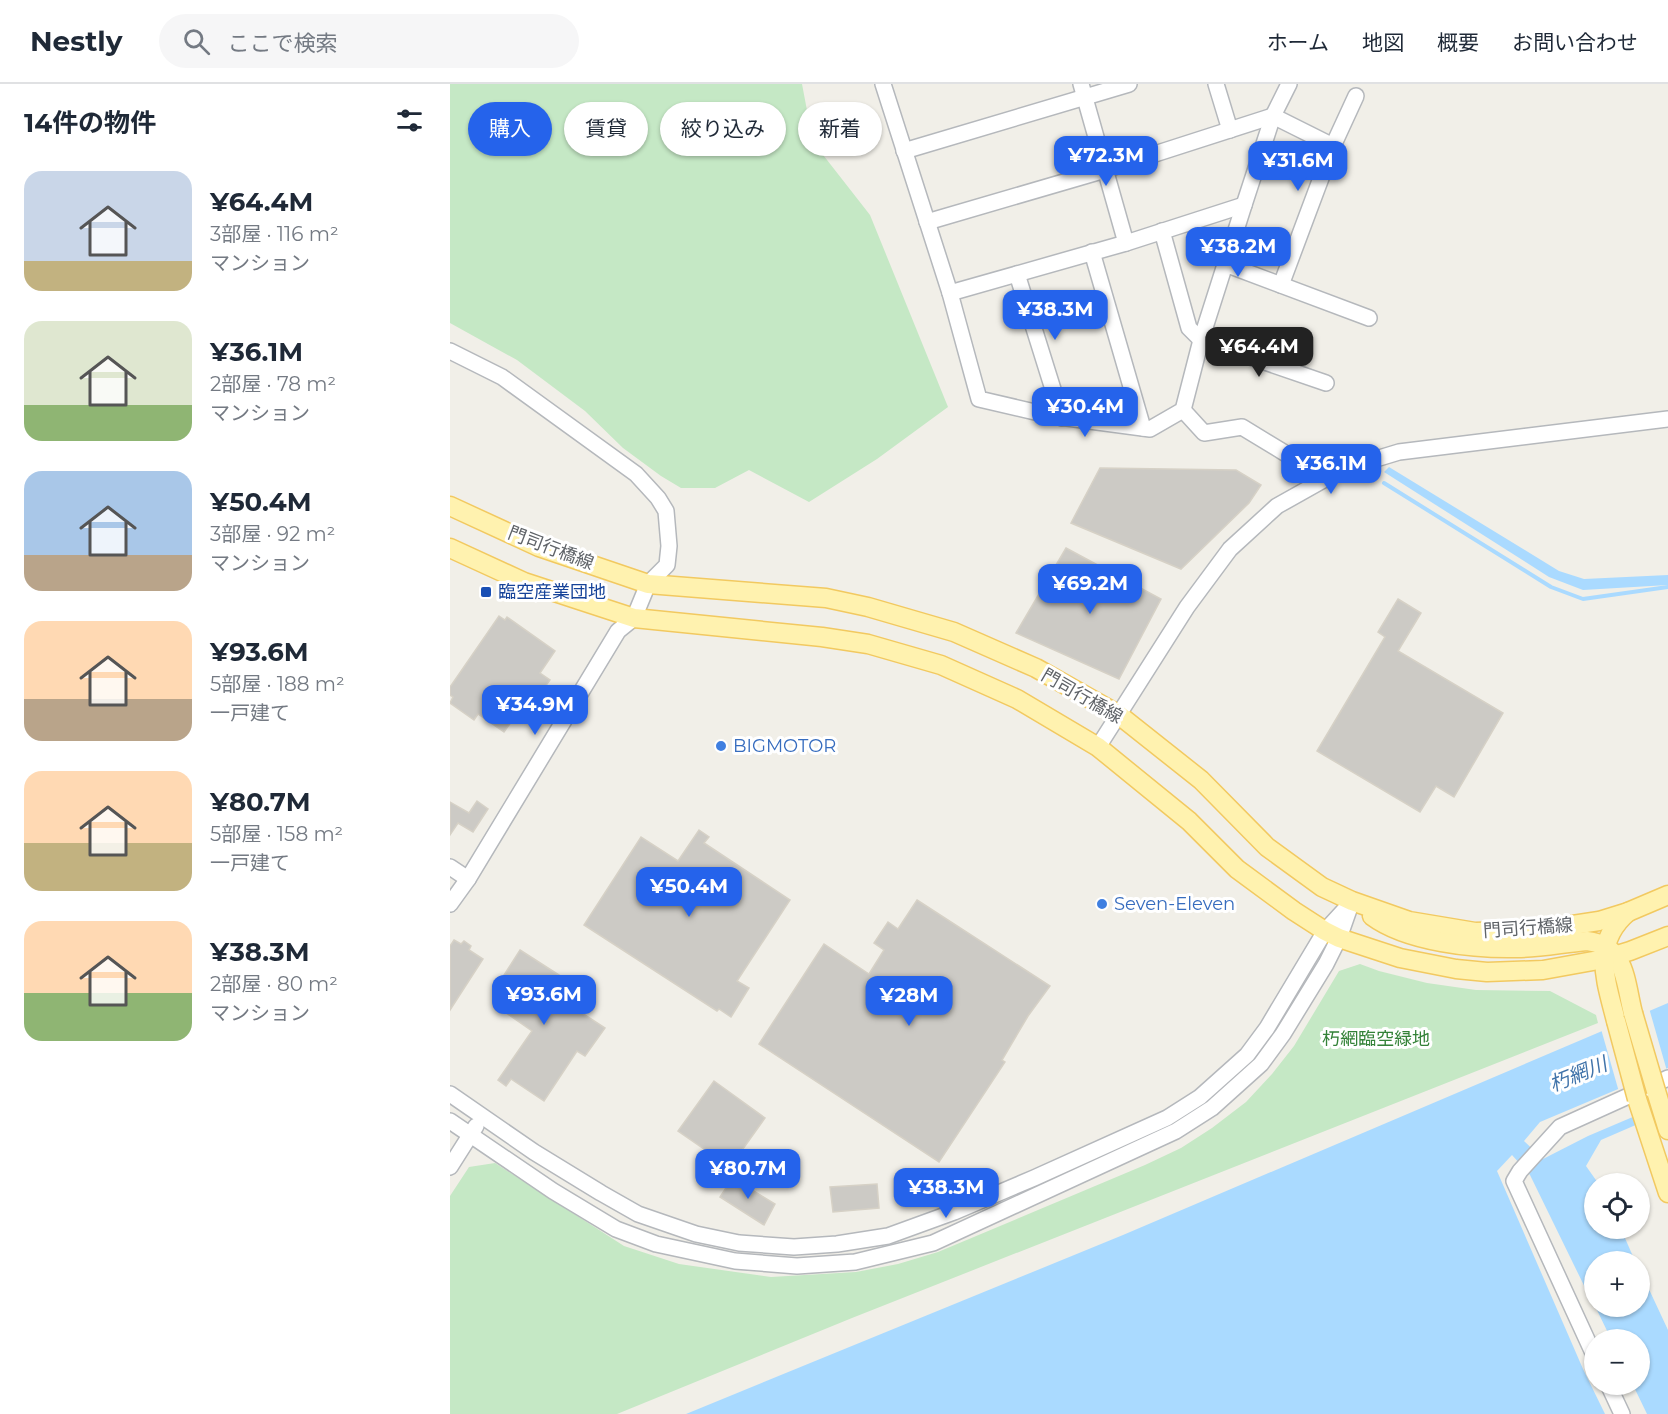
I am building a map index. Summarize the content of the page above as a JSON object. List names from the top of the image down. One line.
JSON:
{"streets":{"main road":["門司行橋線"]},"water":["朽網川"],"parks":["朽網臨空緑地"],"places":{"transit":["臨空産業団地"],"other":["BIGMOTOR","Seven-Eleven"]},"page":{"header":"Nestly","search":"ここで検索","nav":["ホーム","地図","概要","お問い合わせ"],"heading":"14件の物件","chip":["購入","賃貸","絞り込み","新着"],"price":["¥72.3M","¥31.6M","¥38.2M","¥38.3M","¥64.4M","¥30.4M","¥36.1M","¥69.2M","¥34.9M","¥50.4M","¥93.6M","¥28M","¥80.7M","¥38.3M"],"list":[{"name":"¥64.4M","note":"3部屋 · 116 m² · マンション"},{"name":"¥36.1M","note":"2部屋 · 78 m² · マンション"},{"name":"¥50.4M","note":"3部屋 · 92 m² · マンション"},{"name":"¥93.6M","note":"5部屋 · 188 m² · 一戸建て"},{"name":"¥80.7M","note":"5部屋 · 158 m² · 一戸建て"},{"name":"¥38.3M","note":"2部屋 · 80 m² · マンション"}],"map_buttons":["+","−"]}}
